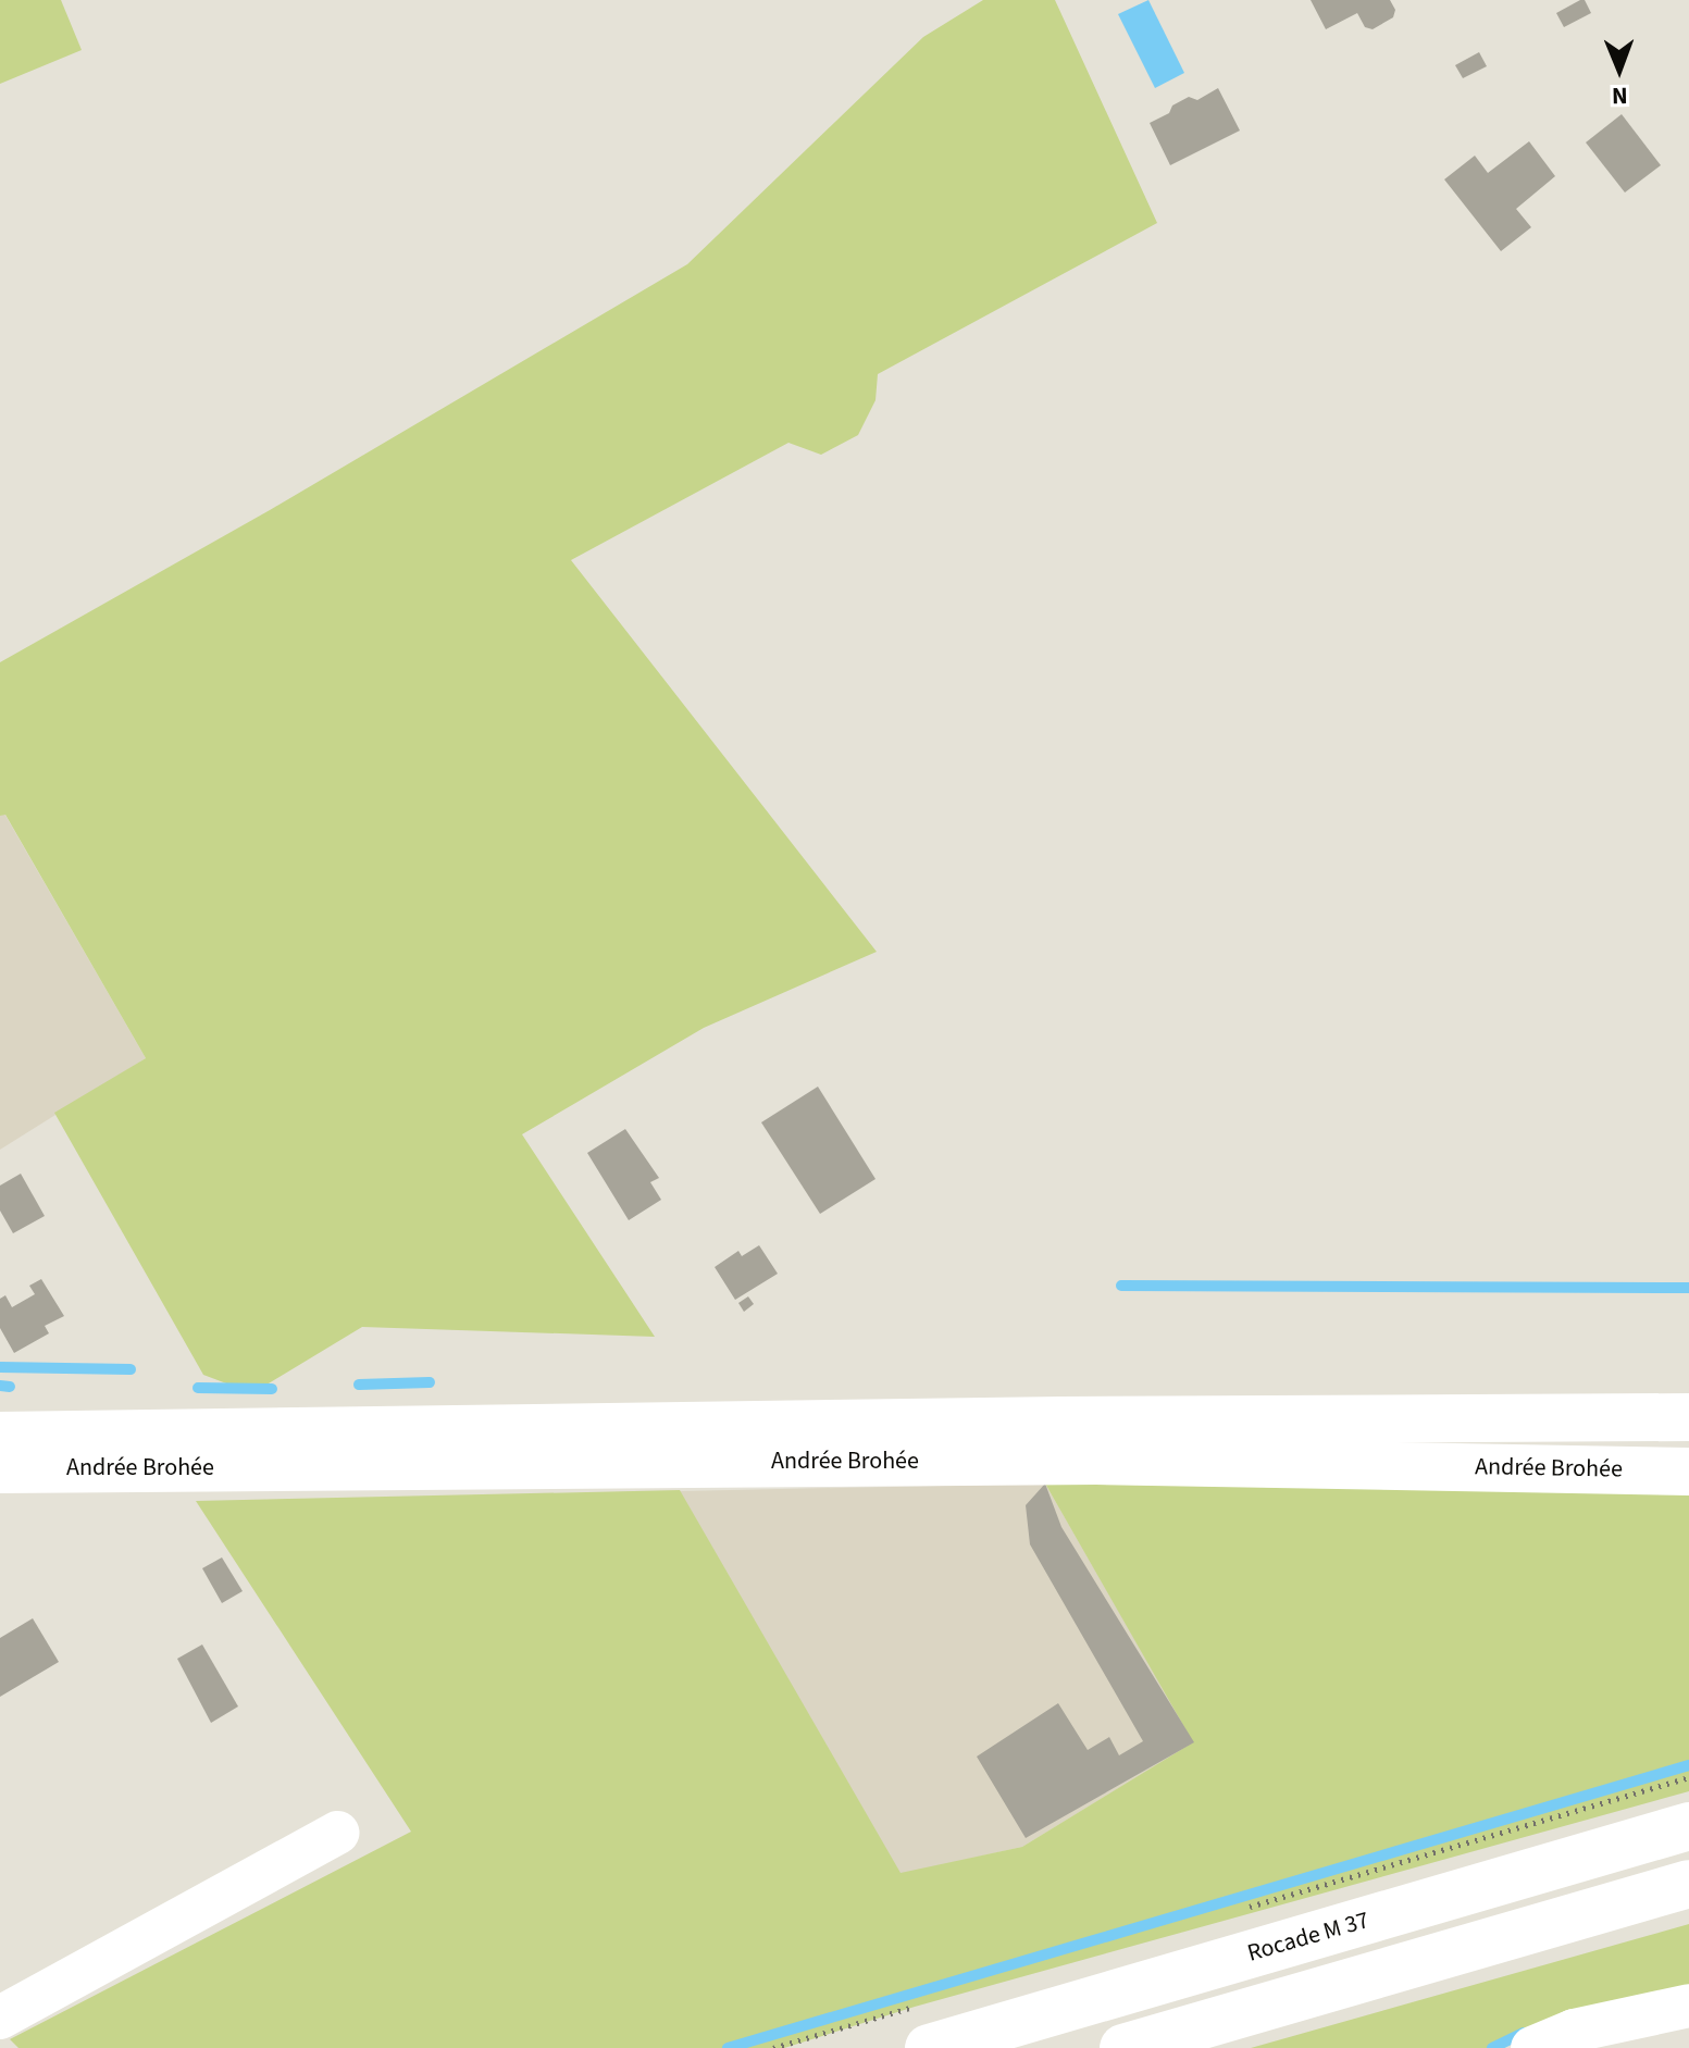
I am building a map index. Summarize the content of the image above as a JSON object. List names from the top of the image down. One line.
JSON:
{"streets":{"main road":["Andrée Brohée","Rocade M 37"]},"north":"bottom"}
